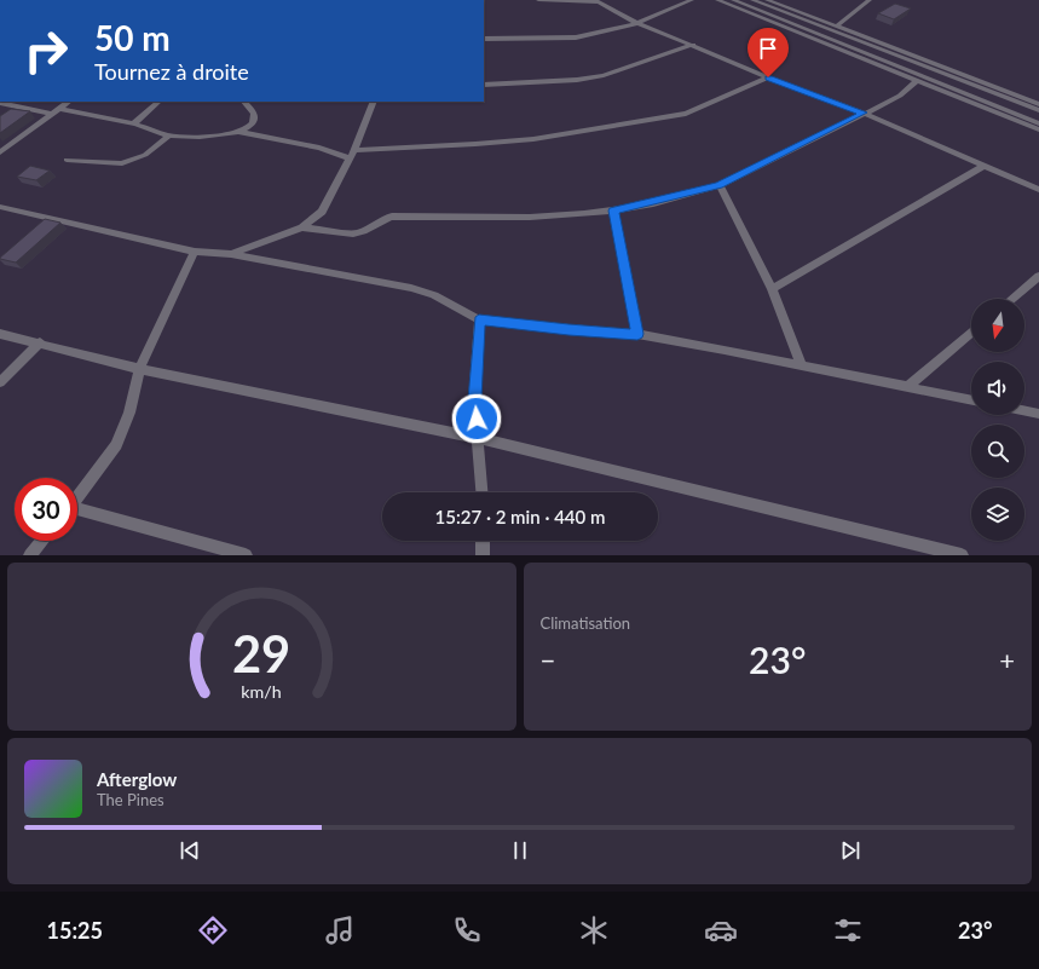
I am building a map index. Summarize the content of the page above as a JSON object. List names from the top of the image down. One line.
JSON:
{"north":"bottom","page":{"turn":["50 m","Tournez à droite"],"limit":"30","trip":"15:27 · 2 min · 440 m","tile":"Climatisation","heat":["−","23°","+"],"song":["Afterglow","The Pines"],"tabs":["15:25","23°"],"gauge":["29","km/h"]}}
